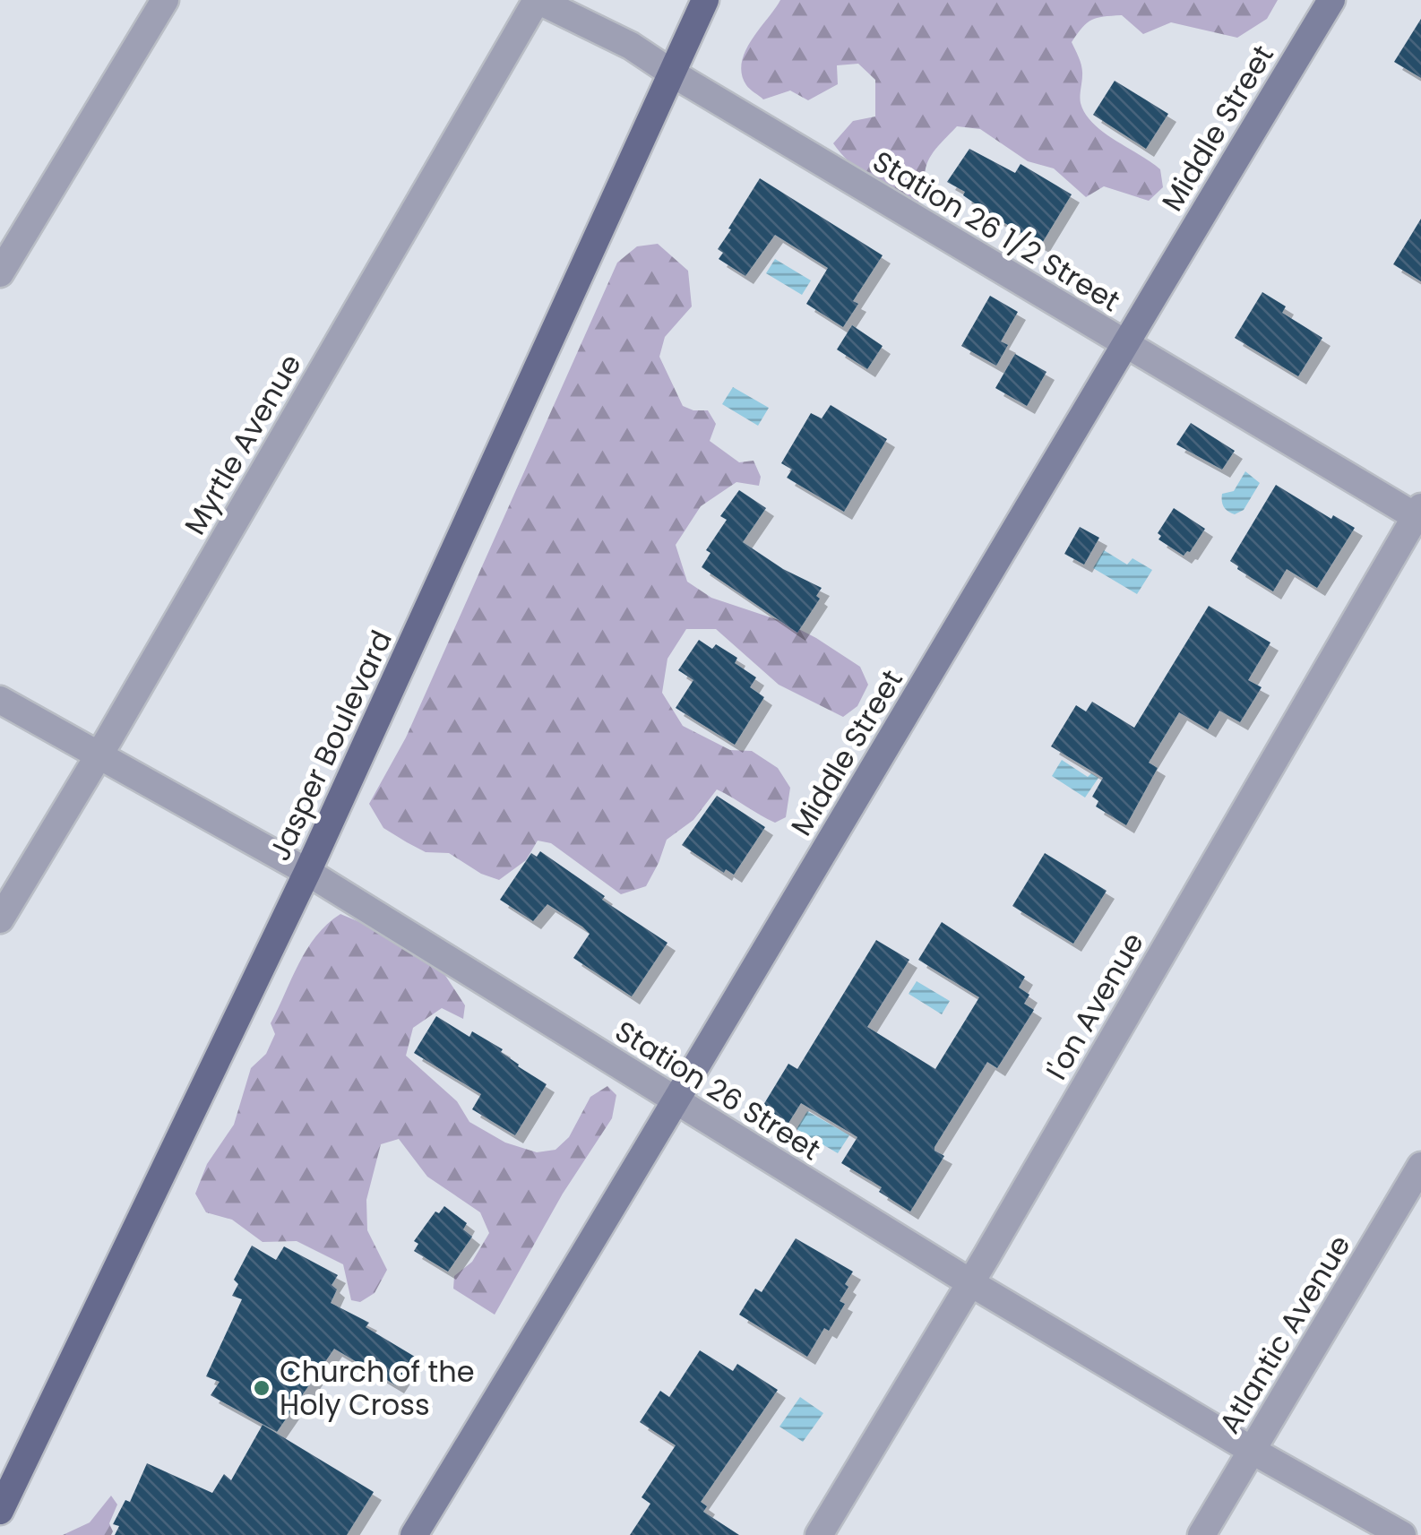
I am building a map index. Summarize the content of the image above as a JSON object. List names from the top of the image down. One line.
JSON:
{"streets":{"main road":["Jasper Boulevard"],"street":["Middle Street","Station 26 1/2 Street","Myrtle Avenue","I'on Avenue","Station 26 Street","Atlantic Avenue"]},"crossings":[["Middle Street","Station 26 1/2 Street"],["Middle Street","Station 26 Street"],["Station 26 1/2 Street","Myrtle Avenue"],["Station 26 1/2 Street","Jasper Boulevard"],["Station 26 1/2 Street","I'on Avenue"],["Myrtle Avenue","Station 26 Street"],["Jasper Boulevard","Station 26 Street"],["I'on Avenue","Station 26 Street"],["Station 26 Street","Atlantic Avenue"]],"places":["Church of the Holy Cross"]}
